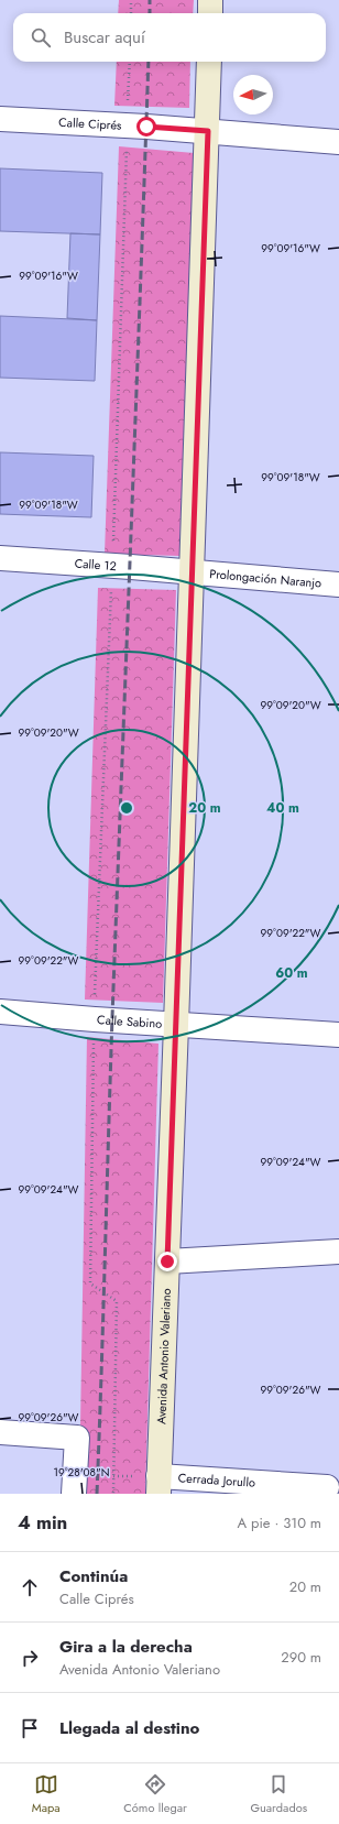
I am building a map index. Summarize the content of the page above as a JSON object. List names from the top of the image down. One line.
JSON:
{"streets":{"street":["Calle Ciprés","Calle 12","Prolongación Naranjo","Calle Sabino","Avenida Antonio Valeriano","Cerrada Jorullo"]},"crossings":[["Calle Ciprés","Avenida Antonio Valeriano"],["Calle 12","Prolongación Naranjo"],["Calle 12","Avenida Antonio Valeriano"],["Prolongación Naranjo","Avenida Antonio Valeriano"],["Calle Sabino","Avenida Antonio Valeriano"],["Avenida Antonio Valeriano","Cerrada Jorullo"]],"north":"left","page":{"search":"Buscar aquí","heading":["4 min","A pie · 310 m"],"list":[["Continúa","Calle Ciprés","20 m"],["Gira a la derecha","Avenida Antonio Valeriano","290 m"],"Llegada al destino"],"nav":["Mapa","Cómo llegar","Guardados"]},"coordinates":["99°09'16\"W","99°09'18\"W","99°09'20\"W","99°09'22\"W","99°09'24\"W","99°09'26\"W","19°28'08\"N"],"rings":["20 m","40 m","60 m"]}
